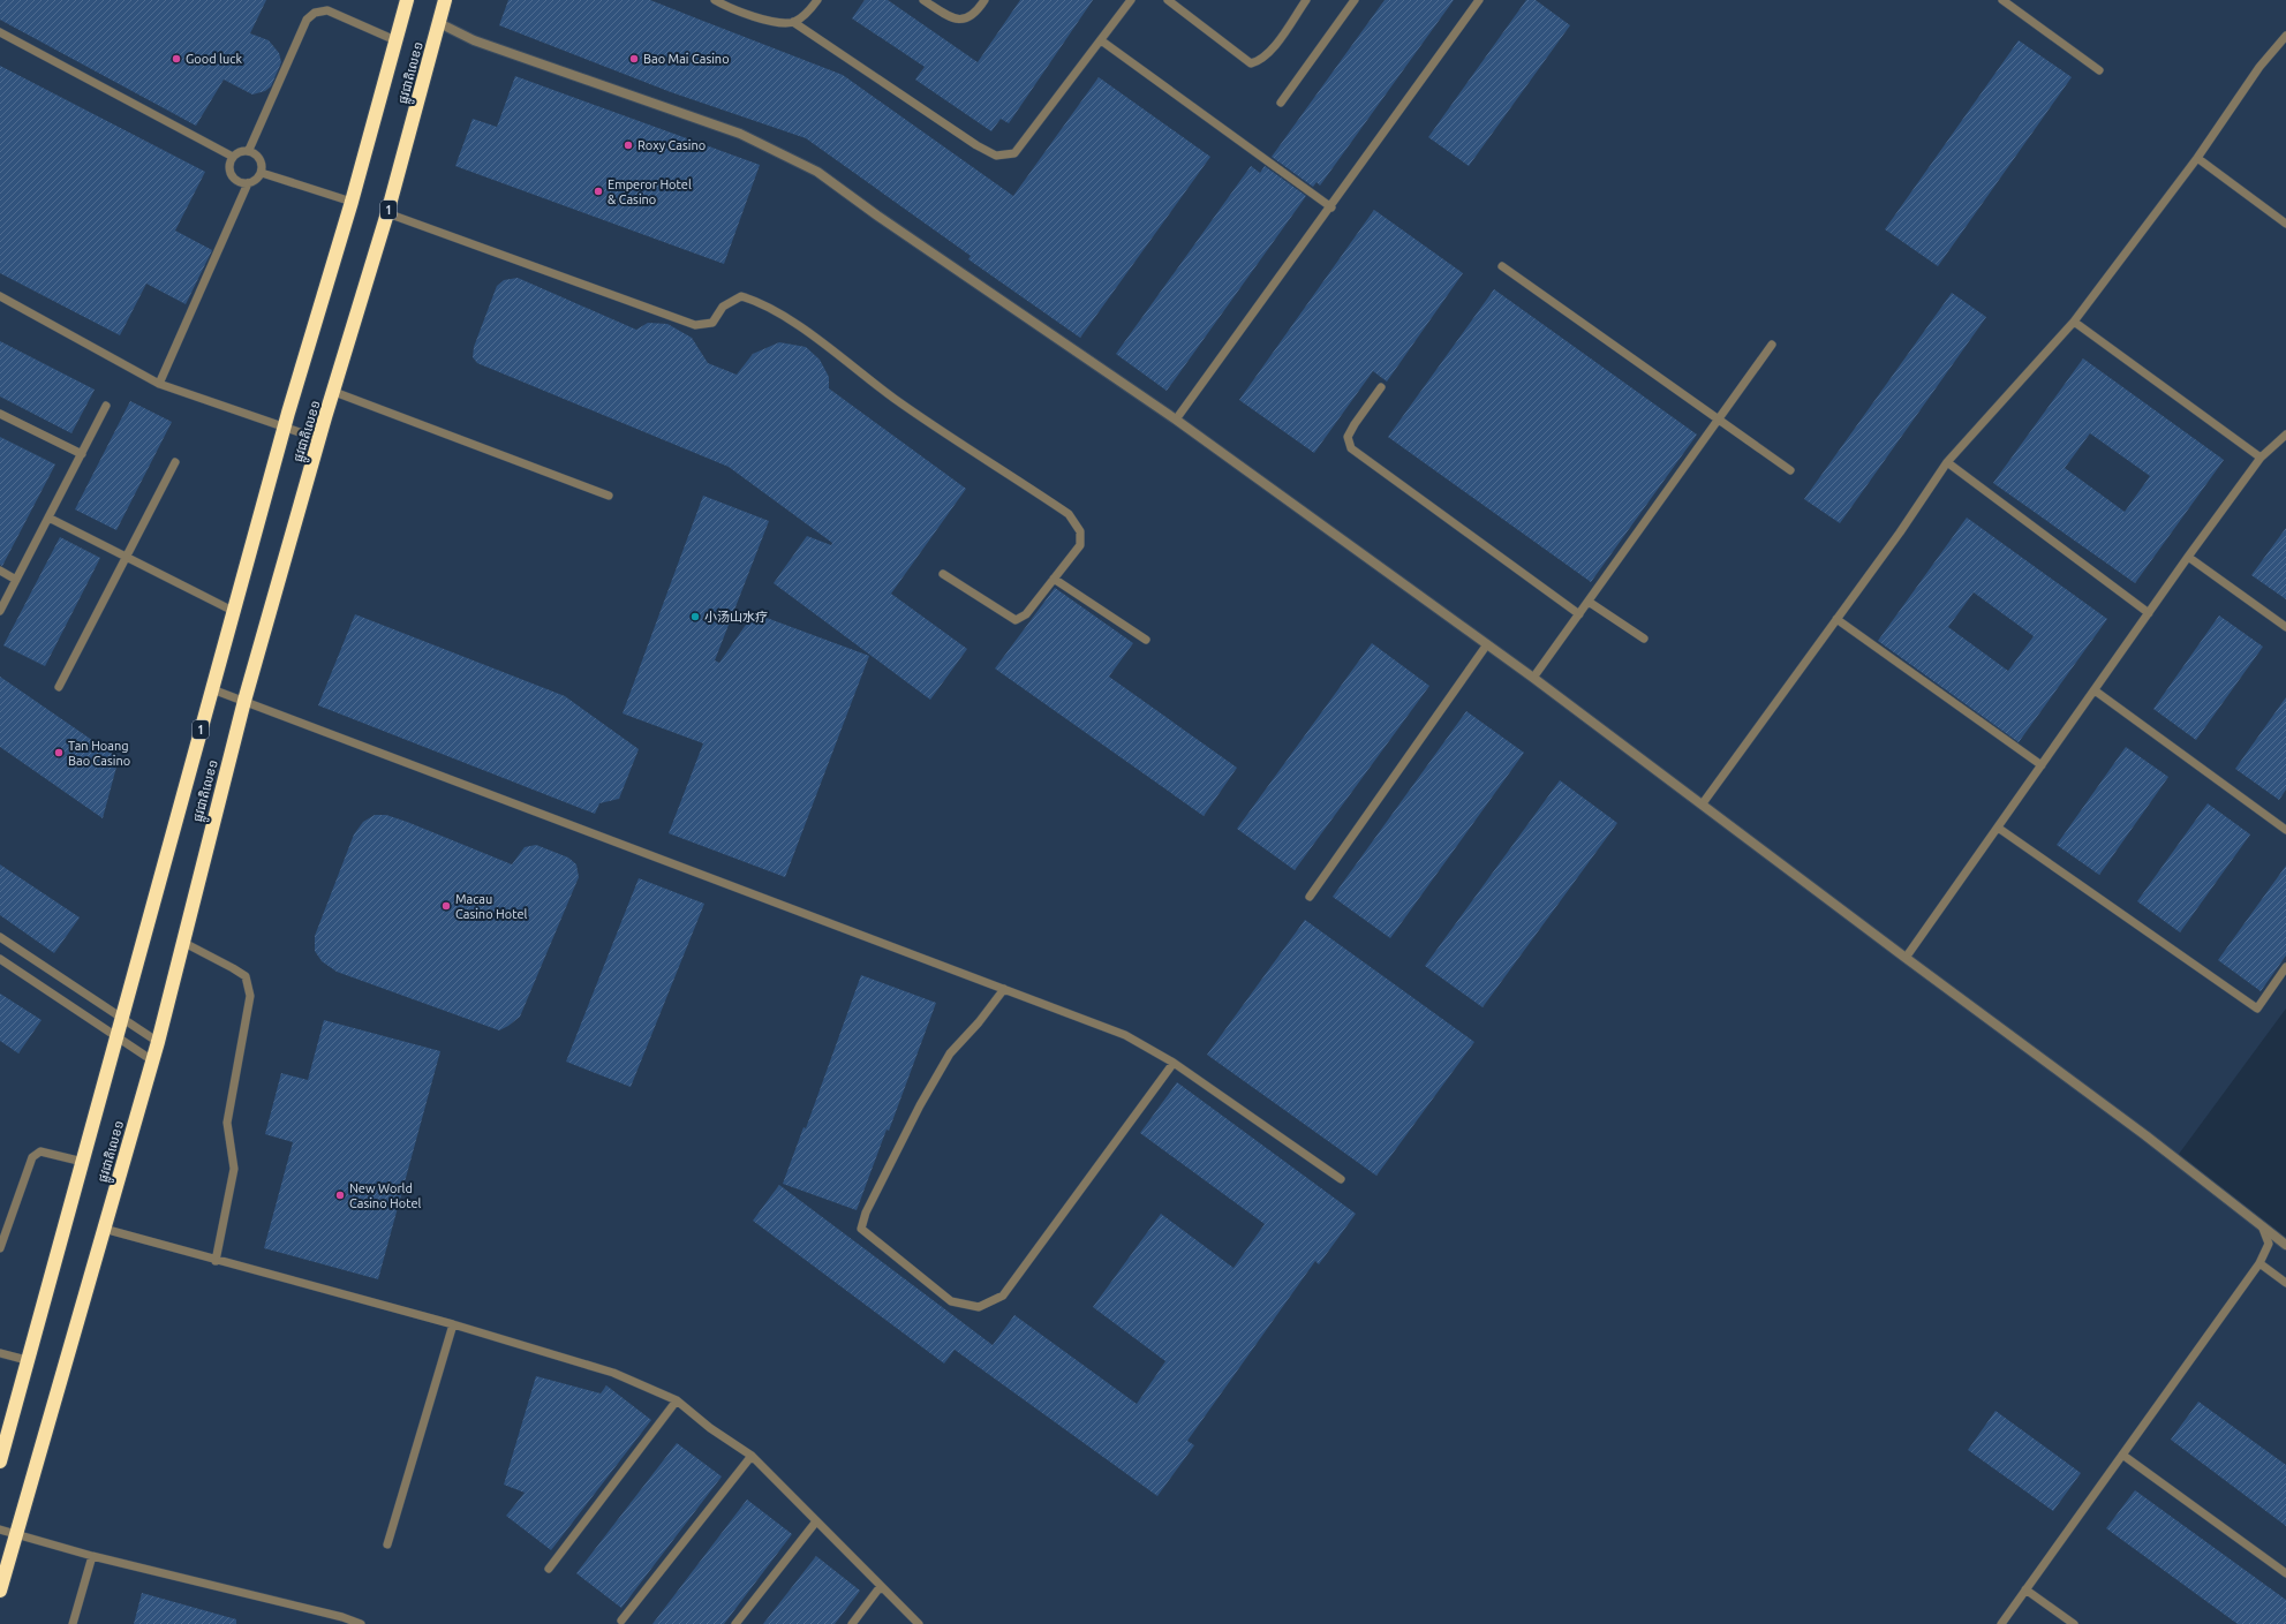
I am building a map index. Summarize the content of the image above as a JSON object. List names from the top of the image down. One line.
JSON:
{"streets":{"highway":["ផ្លូវជាតិលេខ១","1"]},"places":["Good luck","Bao Mai Casino","Roxy Casino","Emperor Hotel & Casino","小汤山水疗","Tan Hoang Bao Casino","Macau Casino Hotel","New World Casino Hotel"]}
